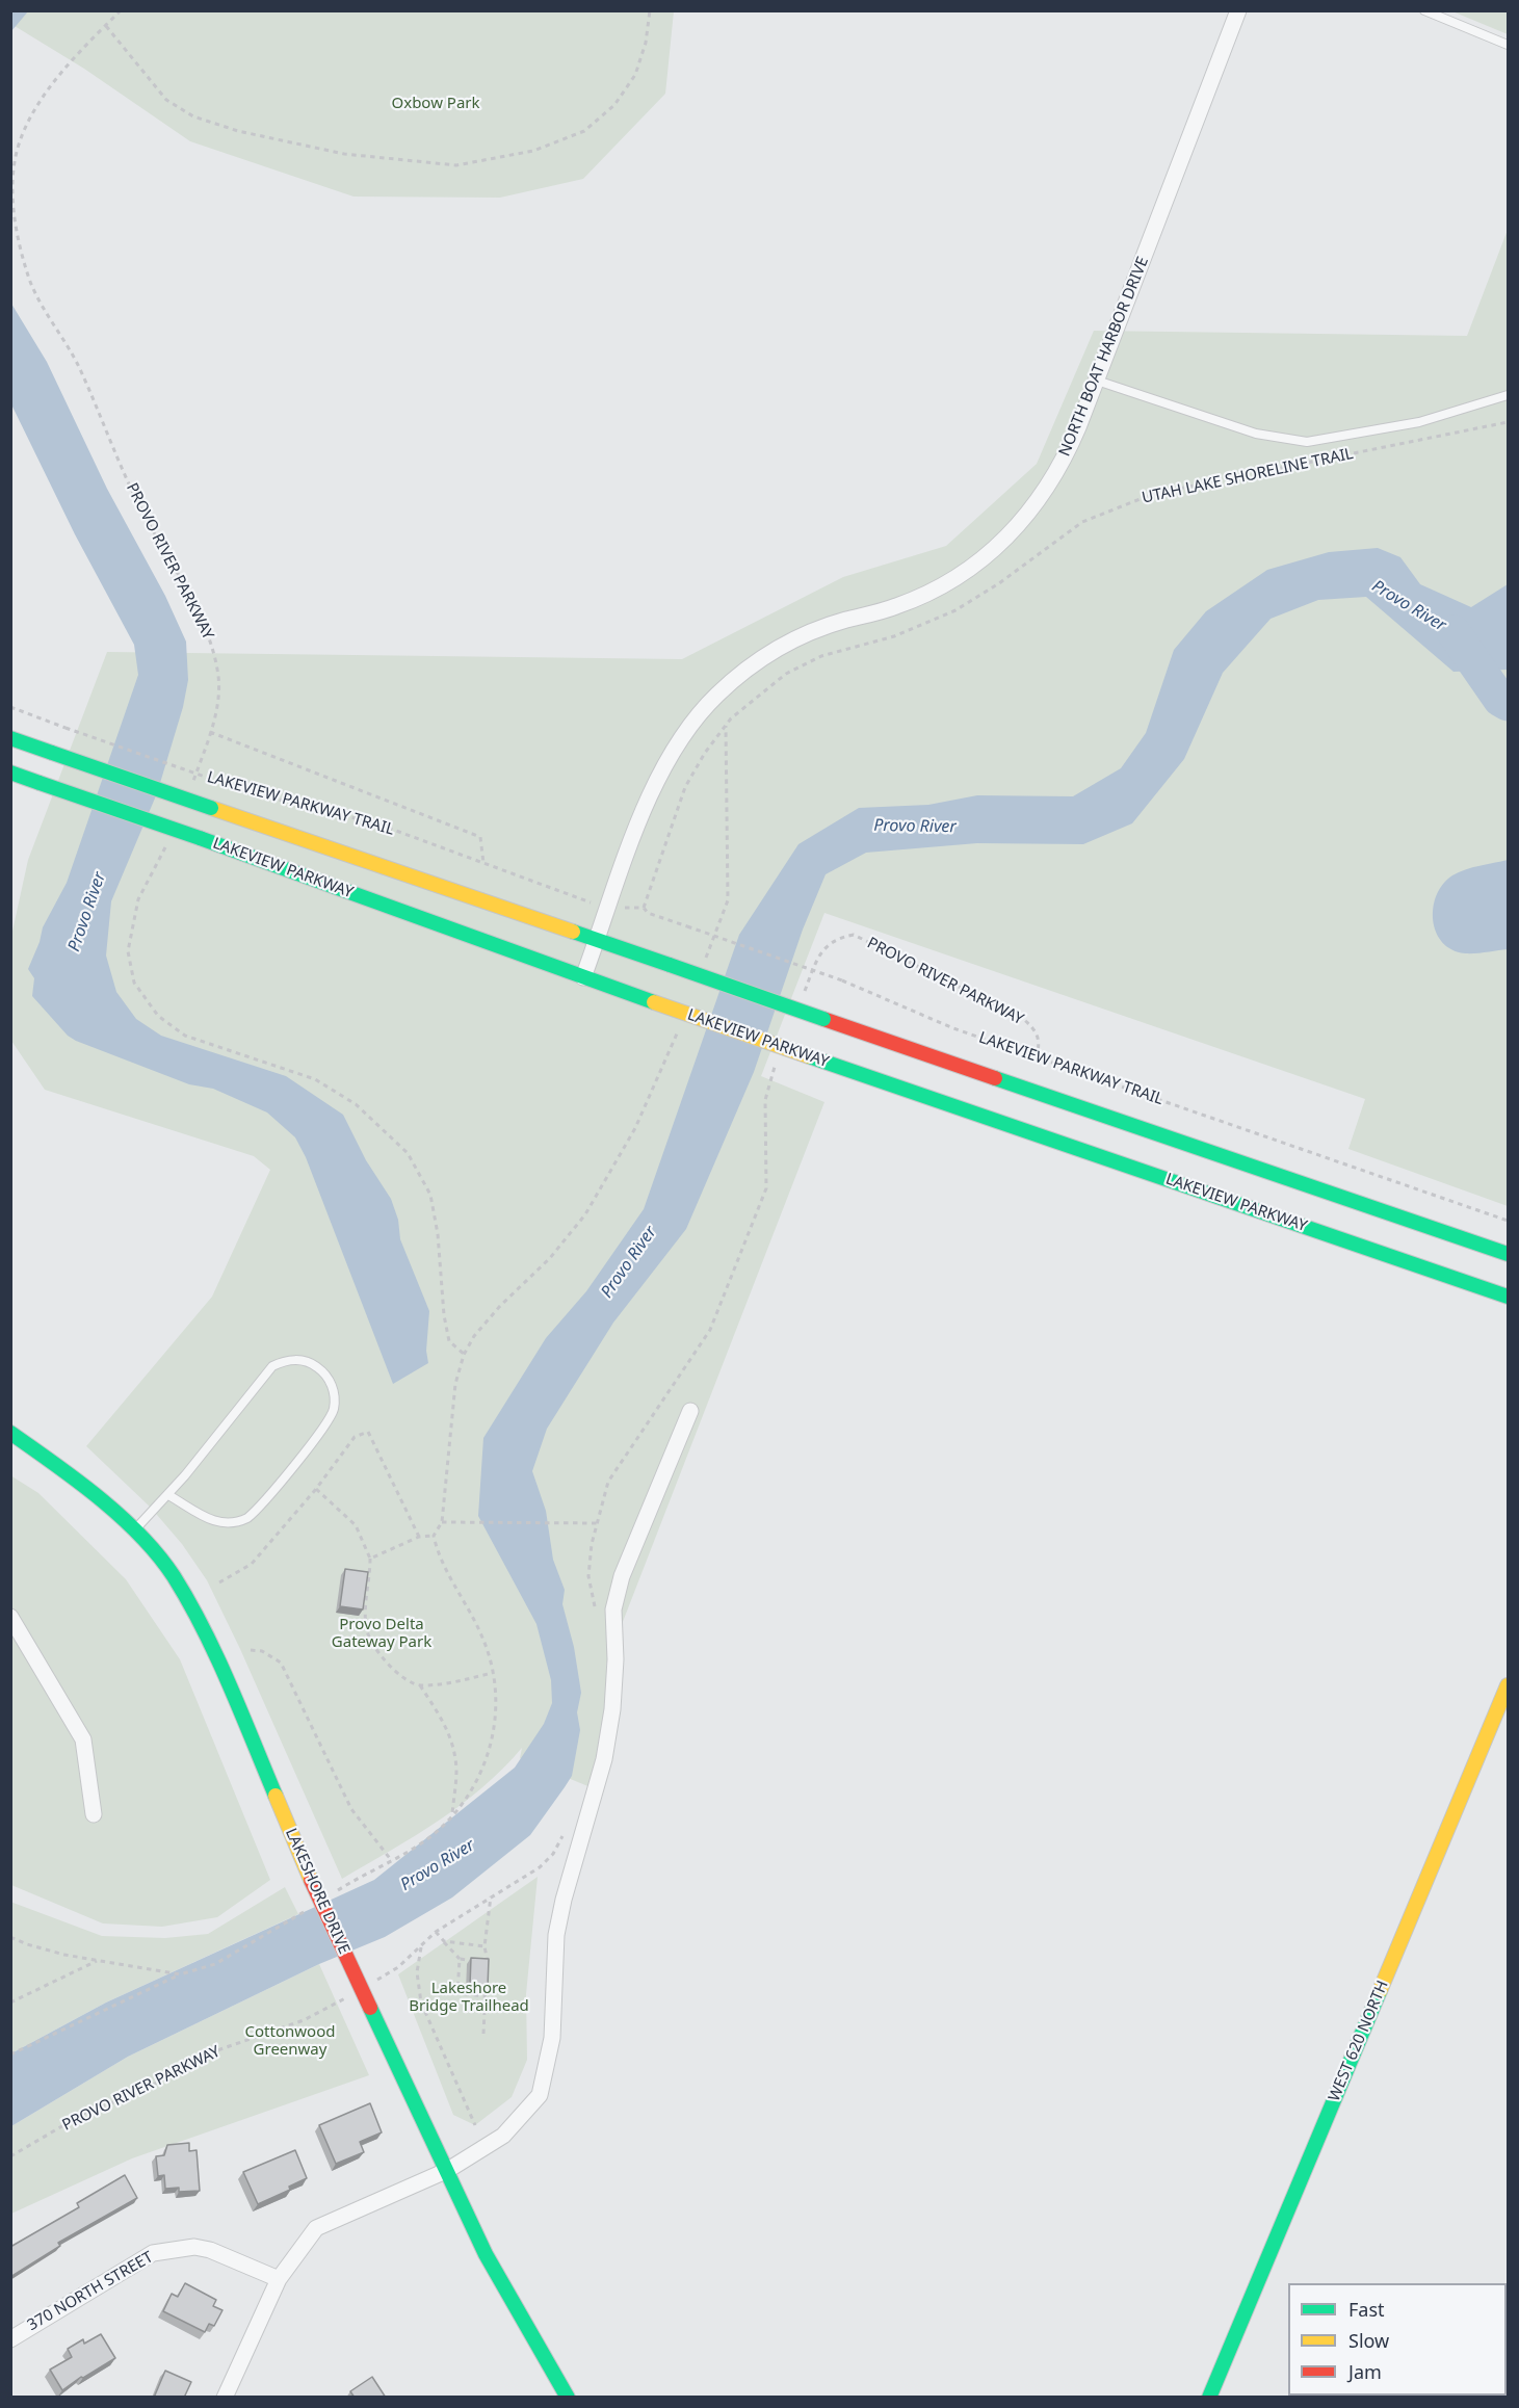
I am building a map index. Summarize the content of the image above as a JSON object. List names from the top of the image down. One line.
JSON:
{"streets":{"street":["NORTH BOAT HARBOR DRIVE","LAKEVIEW PARKWAY","LAKESHORE DRIVE","WEST 620 NORTH","370 NORTH STREET"],"path":["UTAH LAKE SHORELINE TRAIL","PROVO RIVER PARKWAY","LAKEVIEW PARKWAY TRAIL"]},"crossings":[["NORTH BOAT HARBOR DRIVE","LAKEVIEW PARKWAY"],["UTAH LAKE SHORELINE TRAIL","LAKEVIEW PARKWAY TRAIL"],["PROVO RIVER PARKWAY","LAKEVIEW PARKWAY TRAIL"]],"water":["Provo River"],"parks":["Oxbow Park","Provo Delta Gateway Park","Lakeshore Bridge Trailhead","Cottonwood Greenway"],"legend":["Fast","Slow","Jam"]}
